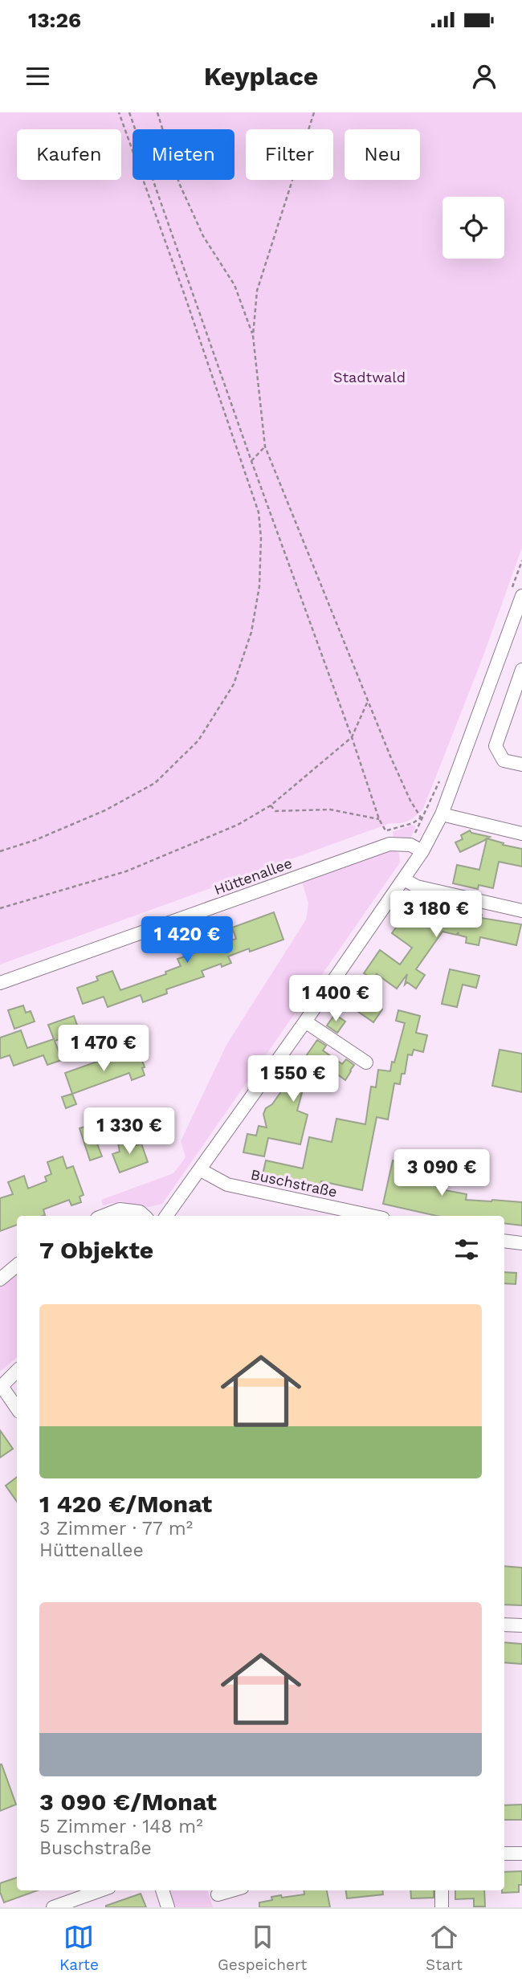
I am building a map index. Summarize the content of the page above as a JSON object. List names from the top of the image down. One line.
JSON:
{"streets":{"street":["Hüttenallee","Buschstraße"]},"parks":["Stadtwald"],"page":{"status":"13:26","header":"Keyplace","chip":["Kaufen","Mieten","Filter","Neu"],"price":["3 180 €","1 420 €","1 400 €","1 470 €","1 550 €","1 330 €","3 090 €"],"heading":"7 Objekte","list":[{"name":"1 420 €/Monat","note":"3 Zimmer · 77 m² · Hüttenallee"},{"name":"3 090 €/Monat","note":"5 Zimmer · 148 m² · Buschstraße"}],"tabs":["Karte","Gespeichert","Start"]}}
